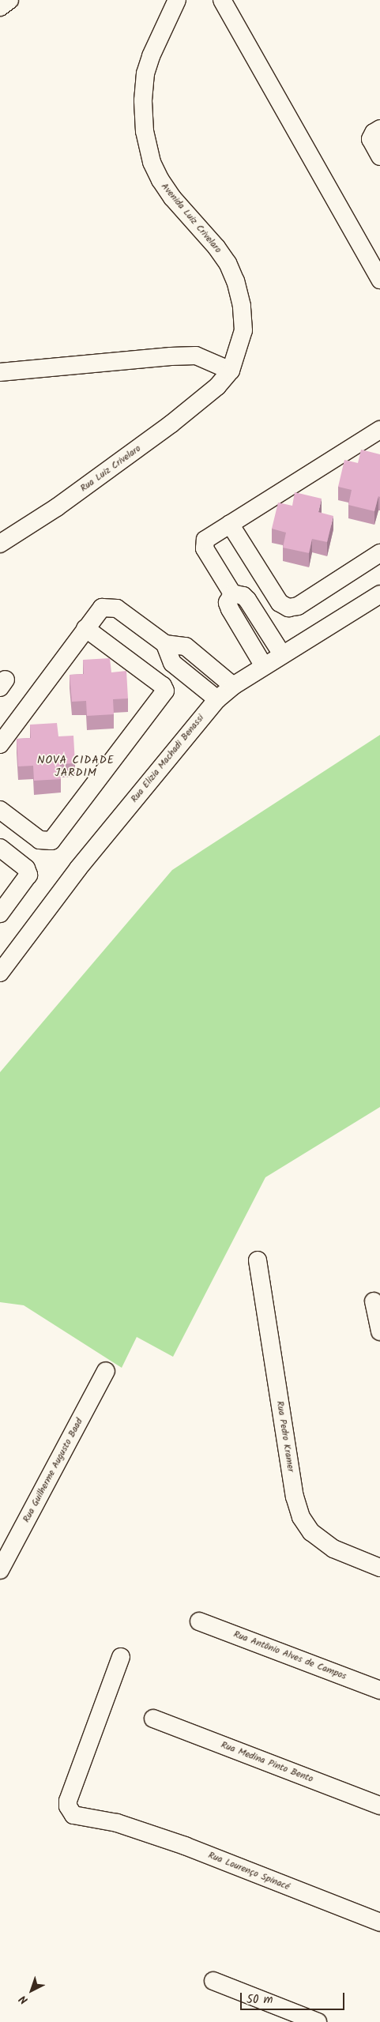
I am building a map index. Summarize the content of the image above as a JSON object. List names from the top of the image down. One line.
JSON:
{"streets":{"street":["Avenida Luiz Crivelaro","Rua Luiz Crivelaro","Rua Elizia Machadi Benassi","Rua Pedro Kramer","Rua Guilherme Augusto Baad","Rua Antônio Alves de Campos","Rua Medina Pinto Bento","Rua Lourenço Spinacé"]},"crossings":[["Avenida Luiz Crivelaro","Rua Luiz Crivelaro"]],"districts":["NOVA CIDADE JARDIM"],"scale_bar":"50 m","north":"bottom left"}
